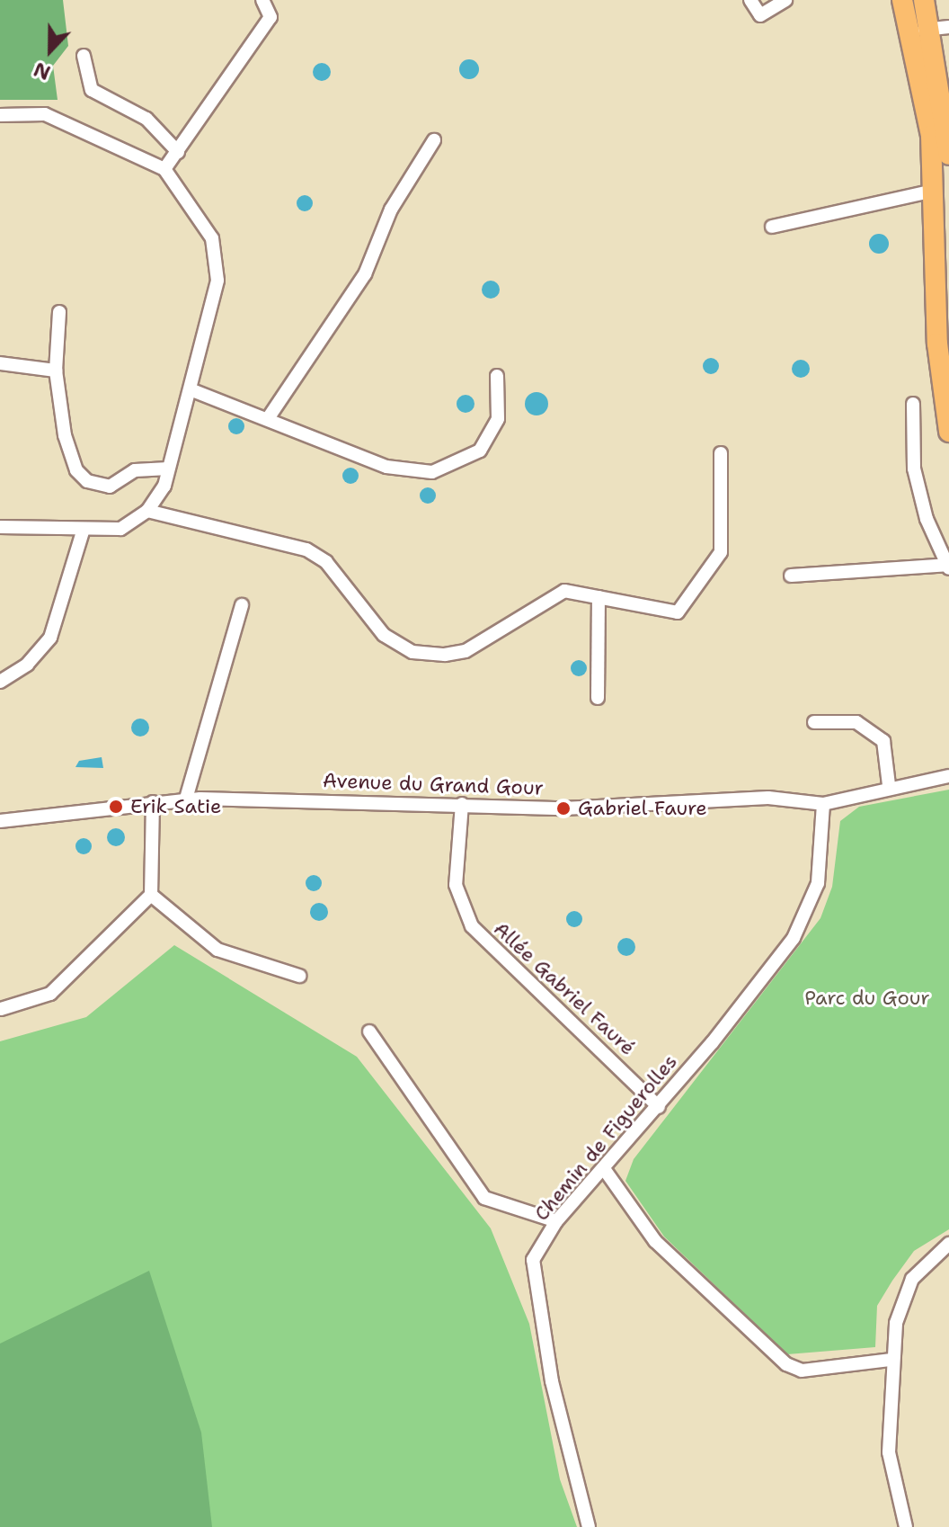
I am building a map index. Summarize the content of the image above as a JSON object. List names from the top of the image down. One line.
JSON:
{"streets":{"street":["Avenue du Grand Gour","Allée Gabriel Fauré","Chemin de Figuerolles"]},"crossings":[["Avenue du Grand Gour","Allée Gabriel Fauré"],["Avenue du Grand Gour","Chemin de Figuerolles"],["Allée Gabriel Fauré","Chemin de Figuerolles"]],"parks":["Parc du Gour"],"places":["Erik Satie","Gabriel Faure"],"north":"bottom"}
